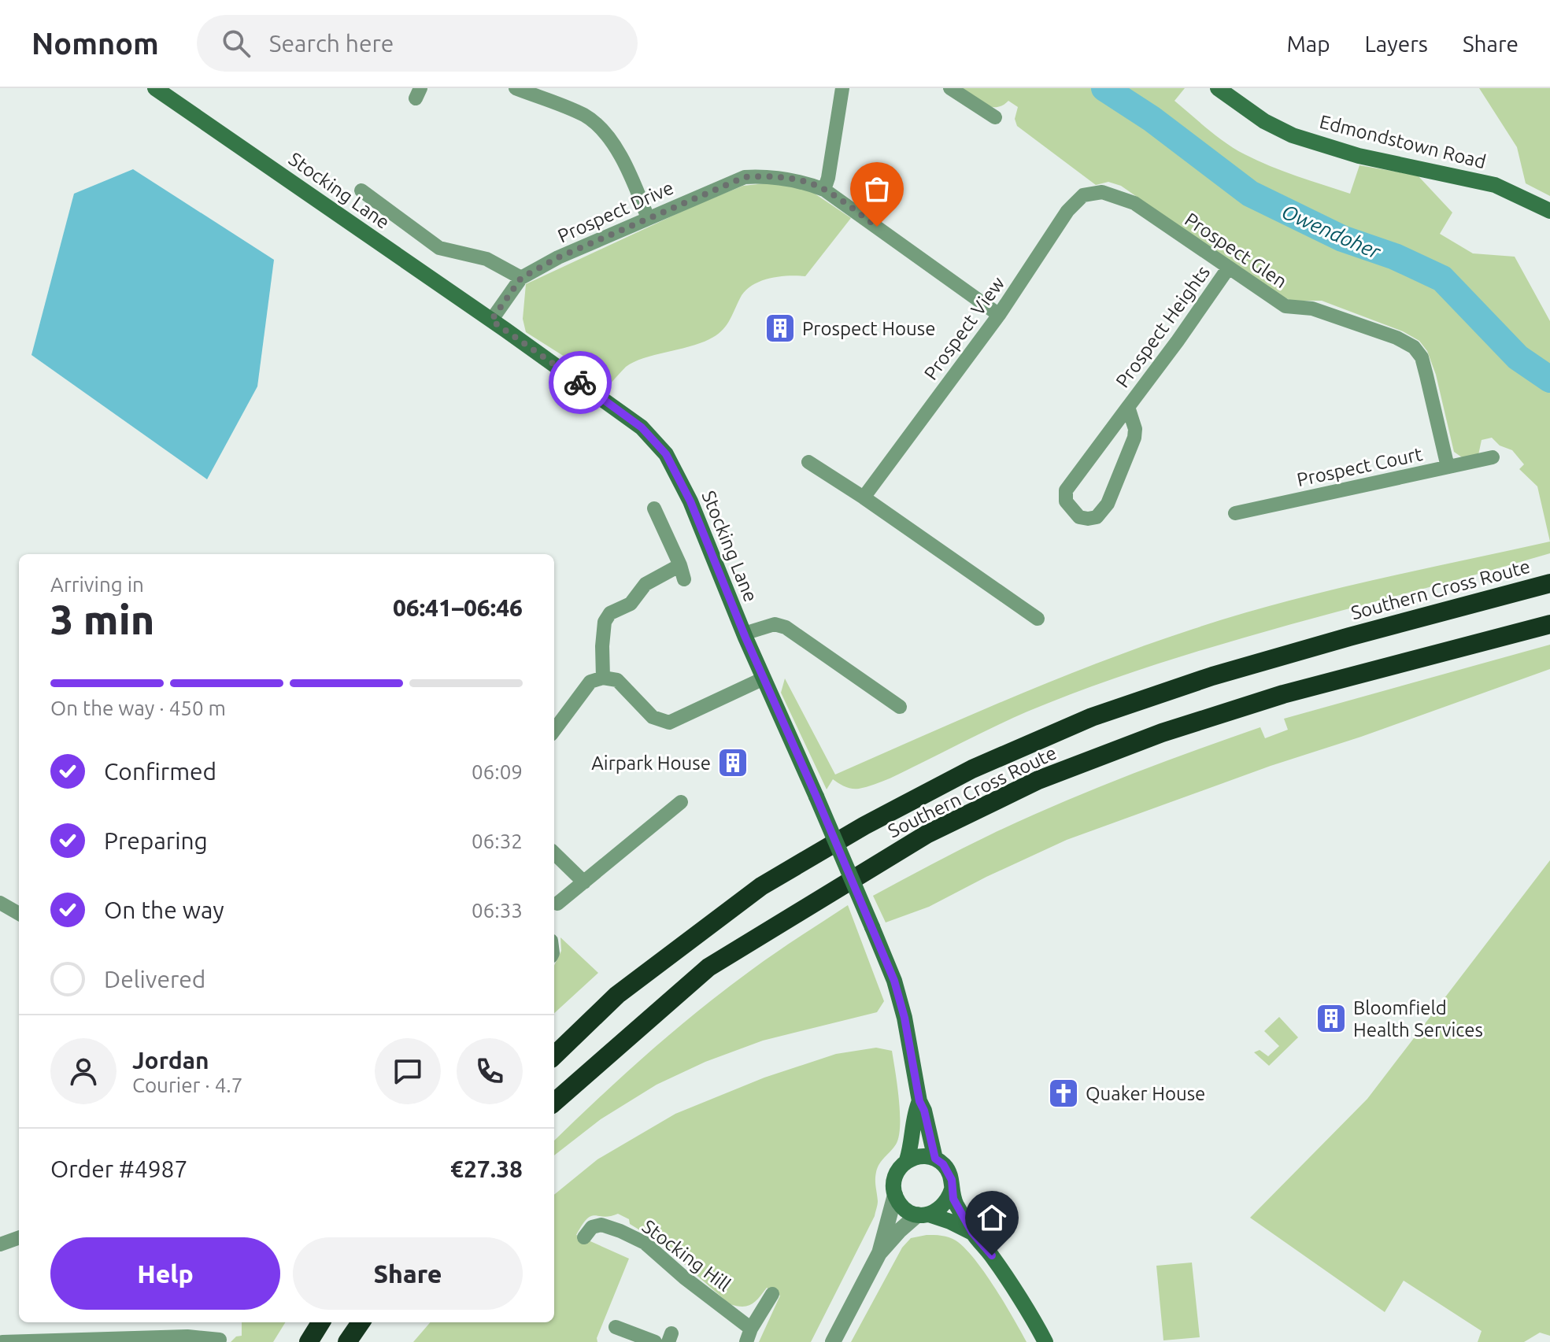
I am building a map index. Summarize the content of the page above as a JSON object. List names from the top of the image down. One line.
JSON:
{"streets":{"highway":["Southern Cross Route"],"main road":["Edmondstown Road","Stocking Lane"],"street":["Prospect Drive","Prospect Glen","Prospect Heights","Prospect View","Prospect Court","Stocking Hill"]},"crossings":[["Stocking Lane","Prospect Drive"],["Prospect Drive","Prospect View"],["Prospect Glen","Prospect Heights"],["Prospect Glen","Prospect View"],["Prospect Glen","Prospect Court"]],"water":["Owendoher"],"places":{"building":["Prospect House","Airpark House","Bloomfield Health Services"],"church":["Quaker House"]},"page":{"header":"Nomnom","search":"Search here","nav":["Map","Layers","Share"],"heading":["3 min","Arriving in","06:41–06:46"],"panel":["Jordan","Courier · 4.7","Order #4987","€27.38"],"bar":"On the way · 450 m","list":[["Confirmed","06:09"],["Preparing","06:32"],["On the way","06:33"],"Delivered"],"buttons":["Help","Share"]}}
